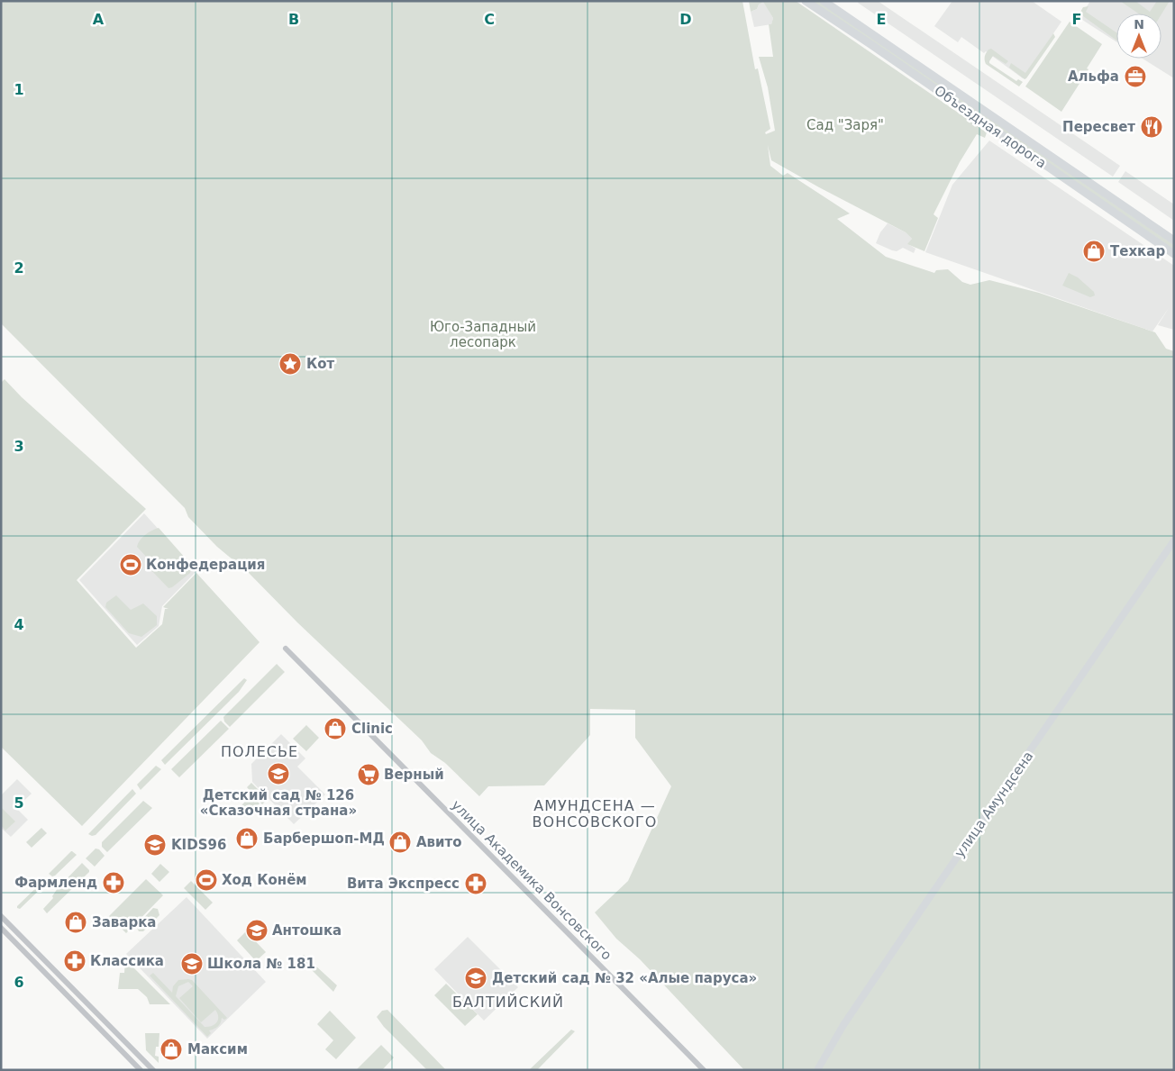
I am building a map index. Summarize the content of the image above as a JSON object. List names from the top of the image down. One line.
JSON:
{"streets":{"main road":["Объездная дорога","улица Амундсена"],"street":["улица Академика Вонсовского"]},"districts":["ПОЛЕСЬЕ","АМУНДСЕНА — ВОНСОВСКОГО","БАЛТИЙСКИЙ"],"parks":["Сад \"Заря\"","Юго-Западный лесопарк"],"places":{"office":["Альфа"],"restaurant":["Пересвет"],"shop":["Техкар","Clinic","Барбершоп-МД","Авито","Заварка","Максим"],"place":["Кот"],"sports":["Конфедерация","Ход Конём"],"school or university":["Детский сад № 126 «Сказочная страна»","KIDS96","Антошка","Школа № 181","Детский сад № 32 «Алые паруса»"],"supermarket":["Верный"],"pharmacy":["Фармленд","Вита Экспресс","Классика"]},"north":"top","grid":{"columns":["A","B","C","D","E","F"],"rows":["1","2","3","4","5","6"]}}
